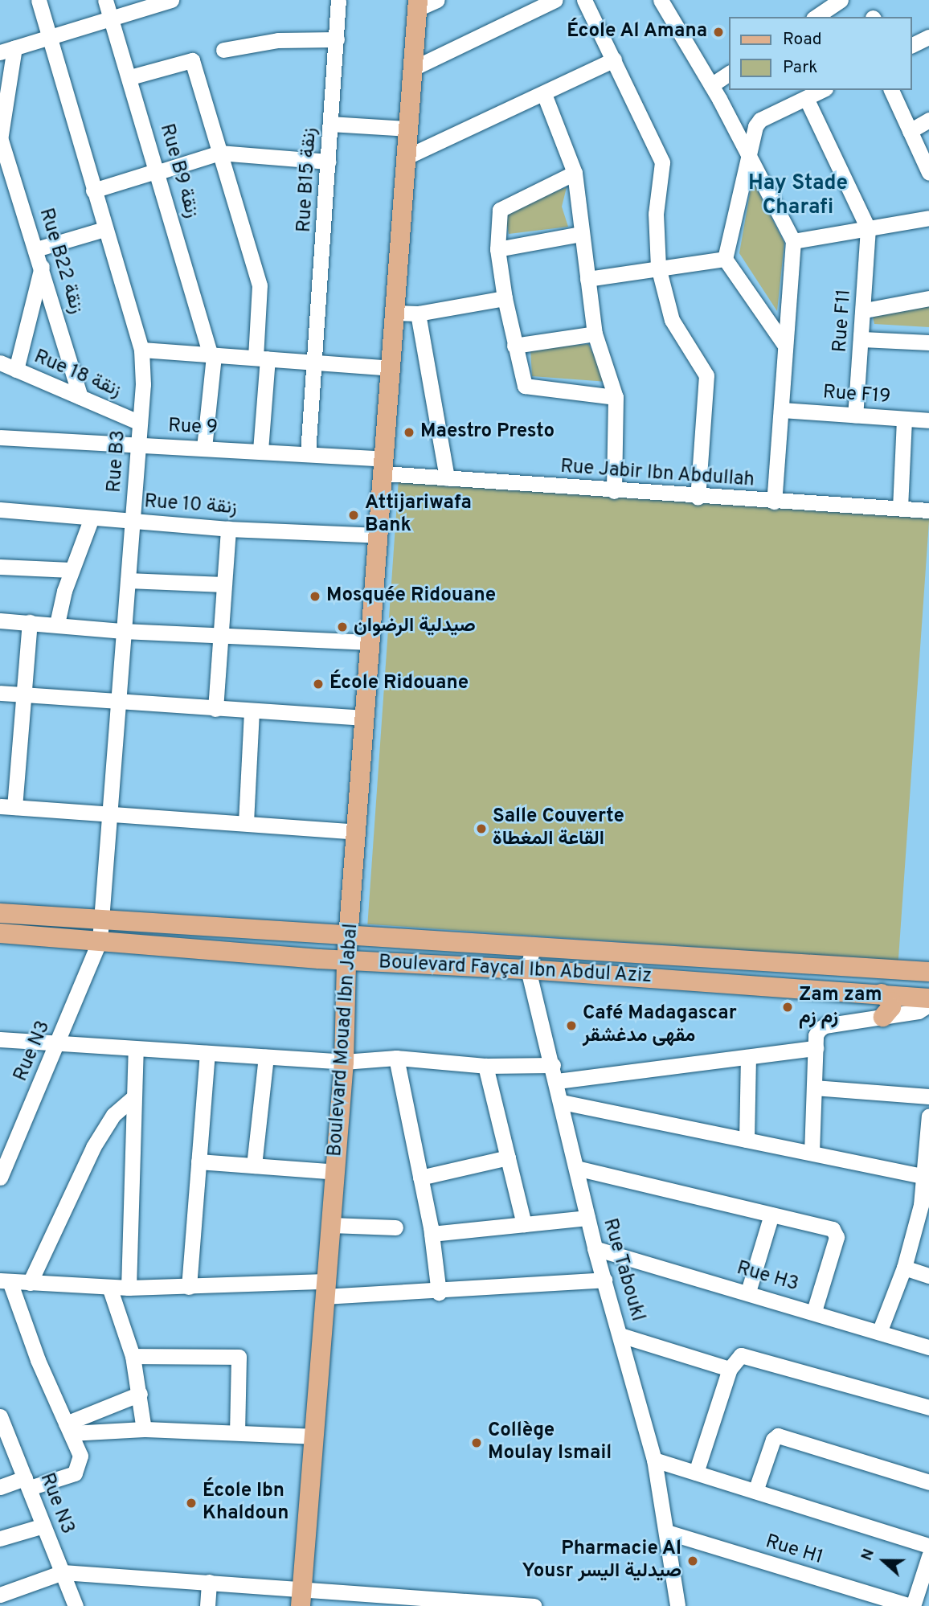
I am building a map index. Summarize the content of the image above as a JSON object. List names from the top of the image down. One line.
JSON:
{"streets":{"main road":["Boulevard Fayçal Ibn Abdul Aziz","Boulevard Mouad Ibn Jabal"],"street":["Rue B9 زنقة","Rue B15 زنقة","Rue B22 زنقة","Rue F11","Rue 18 زنقة","Rue F19","Rue 9","Rue B3","Rue Jabir Ibn Abdullah","Rue 10 زنقة","Rue N3","Rue Taboukl","Rue H3","Rue H1"]},"crossings":[["Rue B15 زنقة","Rue 9"],["Rue B22 زنقة","Rue 18 زنقة"],["Rue F11","Rue F19"],["Rue 18 زنقة","Rue B3"],["Rue 9","Rue B3"],["Rue 9","Rue Jabir Ibn Abdullah"],["Rue 9","Boulevard Mouad Ibn Jabal"],["Rue B3","Rue 10 زنقة"],["Rue B3","Boulevard Fayçal Ibn Abdul Aziz"],["Rue B3","Rue N3"],["Rue Jabir Ibn Abdullah","Boulevard Mouad Ibn Jabal"],["Rue 10 زنقة","Boulevard Mouad Ibn Jabal"],["Boulevard Fayçal Ibn Abdul Aziz","Boulevard Mouad Ibn Jabal"],["Boulevard Fayçal Ibn Abdul Aziz","Rue N3"],["Boulevard Fayçal Ibn Abdul Aziz","Rue Taboukl"],["Rue Taboukl","Rue H3"],["Rue Taboukl","Rue H1"]],"districts":["Hay Stade Charafi"],"places":["École Al Amana","Maestro Presto","Attijariwafa Bank","Mosquée Ridouane","صيدلية الرضوان","École Ridouane","Salle Couverte القاعة المغطاة","Zam zam زم زم","Café Madagascar مقهى مدغشقر","Collège Moulay Ismail","École Ibn Khaldoun","Pharmacie Al Yousr صيدلية اليسر"],"legend":["Road","Park"],"north":"left"}
